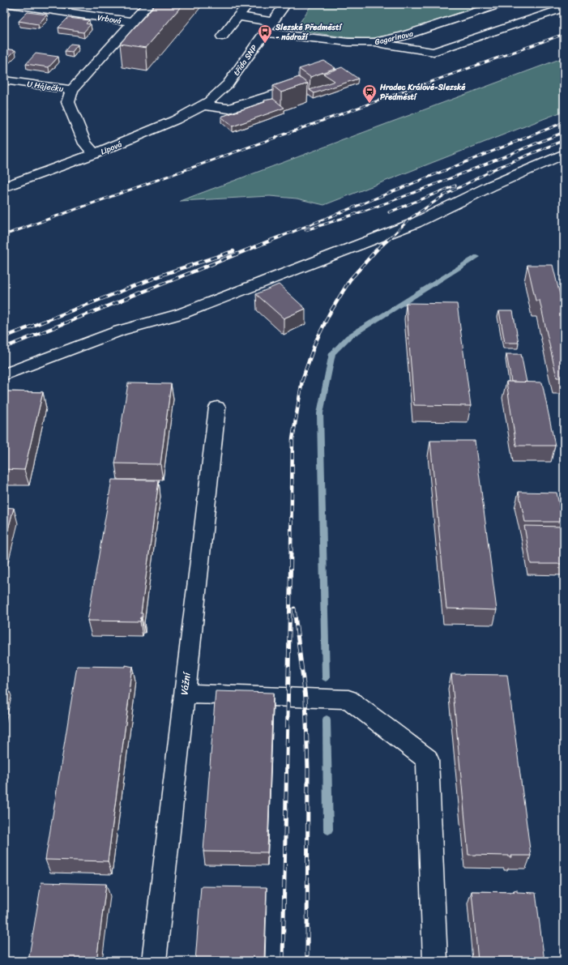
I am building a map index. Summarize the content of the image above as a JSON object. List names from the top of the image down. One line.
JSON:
{"streets":{"street":["Vrbová","Gagarinova","třída SNP","U Háječku","Lipová","Vážní"]},"crossings":[["Vrbová","U Háječku"],["Gagarinova","třída SNP"],["třída SNP","Lipová"],["U Háječku","Lipová"]],"places":{"bus stop":["Slezské Předměstí - nádraží"],"station":["Hradec Králové-Slezské Předměstí"]}}
